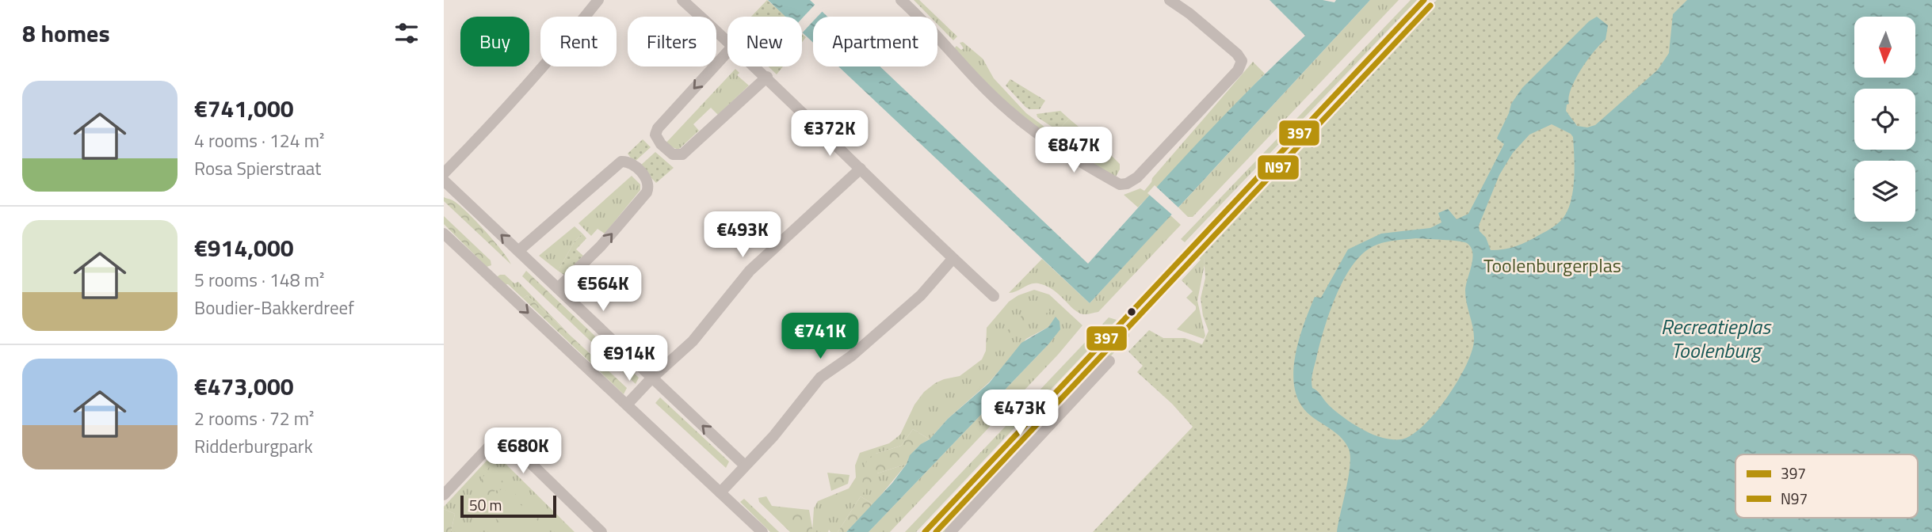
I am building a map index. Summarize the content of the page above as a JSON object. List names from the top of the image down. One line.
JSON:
{"water":["Recreatieplas Toolenburg"],"parks":["Toolenburgerplas"],"lines":["transit line 397","transit line N97"],"legend":["397","N97"],"scale_bar":"50 m","north":"bottom","page":{"heading":"8 homes","chip":["Buy","Rent","Filters","New","Apartment"],"list":[{"name":"€741,000","note":"4 rooms · 124 m² · Rosa Spierstraat"},{"name":"€914,000","note":"5 rooms · 148 m² · Boudier-Bakkerdreef"},{"name":"€473,000","note":"2 rooms · 72 m² · Ridderburgpark"}],"price":["€372K","€847K","€493K","€564K","€741K","€914K","€473K","€680K"],"scale":"50 m"}}
